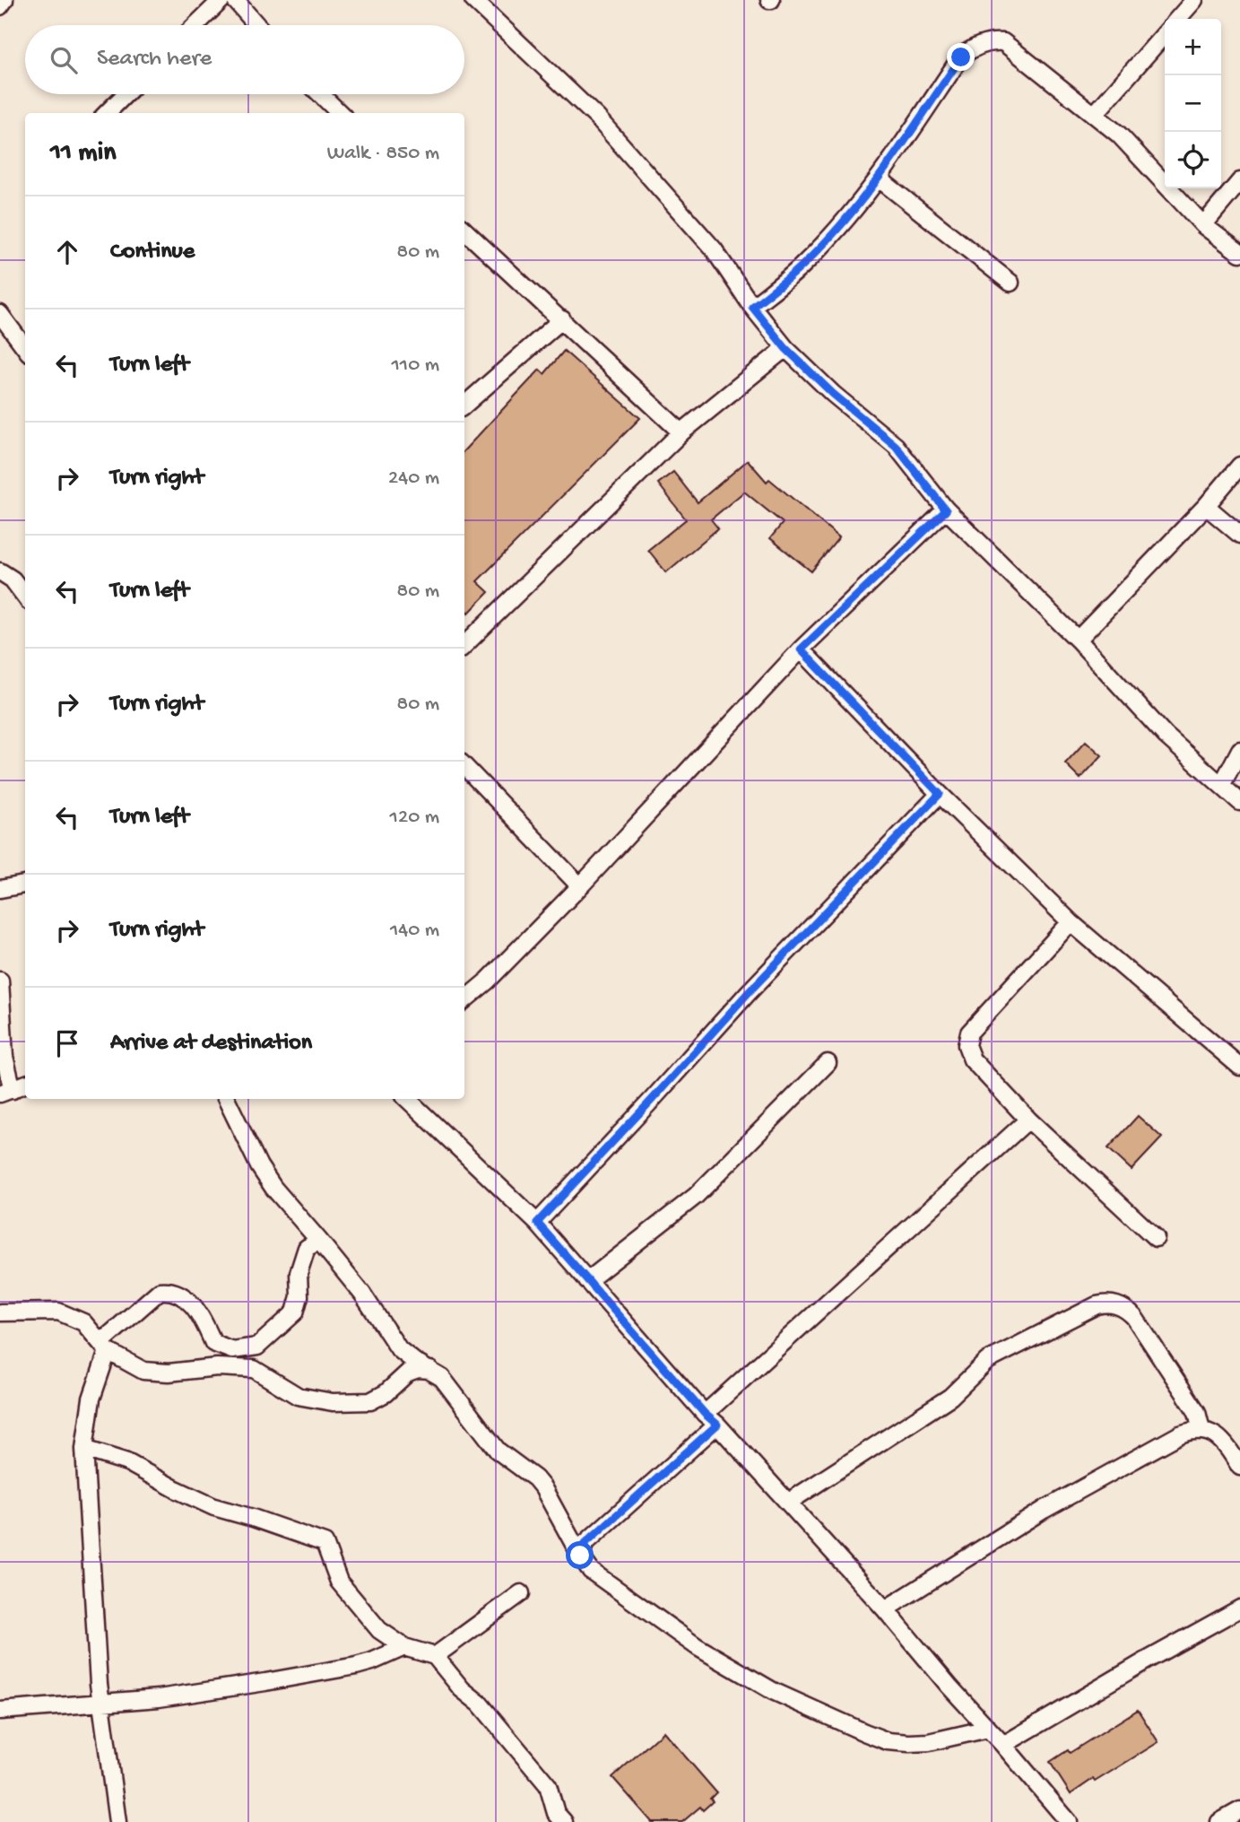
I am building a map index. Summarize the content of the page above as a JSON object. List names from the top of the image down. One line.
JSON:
{"page":{"map_buttons":["+","−"],"search":"Search here","heading":["11 min","Walk · 850 m"],"list":[["Continue","80 m"],["Turn left","110 m"],["Turn right","240 m"],["Turn left","80 m"],["Turn right","80 m"],["Turn left","120 m"],["Turn right","140 m"],"Arrive at destination"]}}
